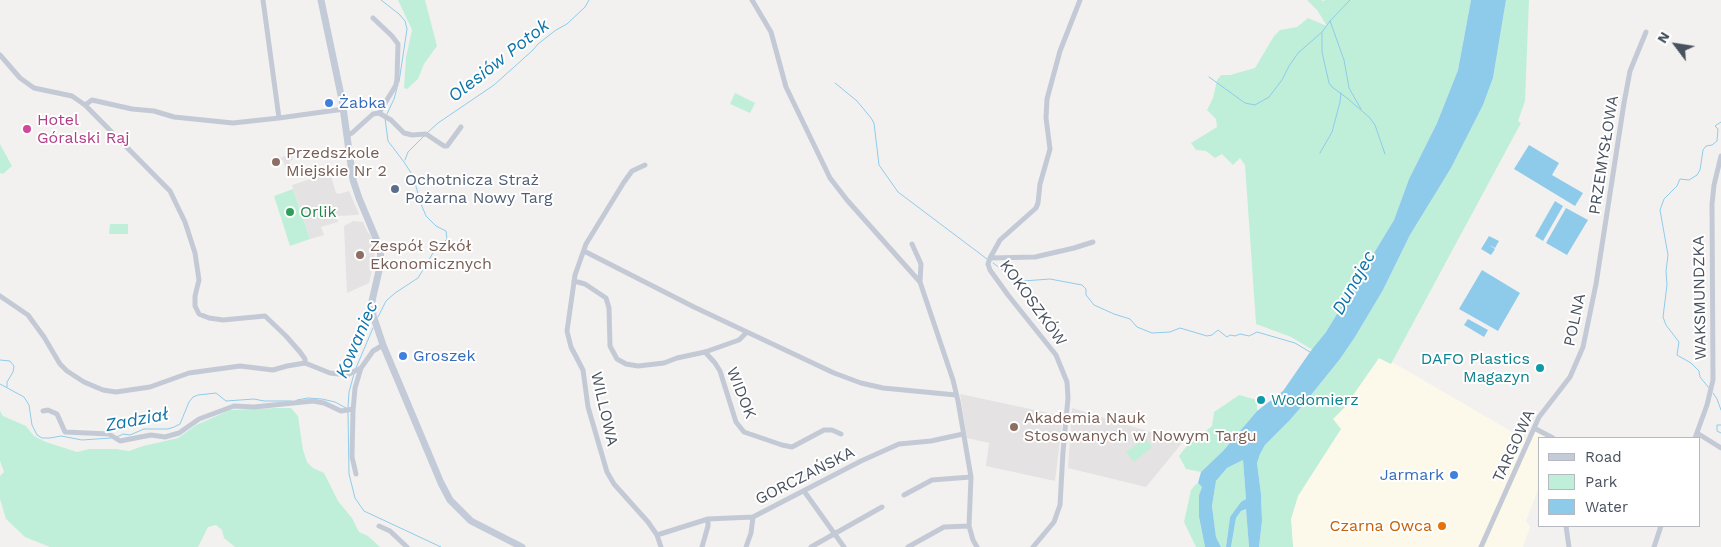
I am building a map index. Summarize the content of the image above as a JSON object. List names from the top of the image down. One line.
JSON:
{"streets":{"street":["PRZEMYSŁOWA","WAKSMUNDZKA","KOKOSZKÓW","POLNA","WIDOK","WILLOWA","TARGOWA","GORCZAŃSKA"]},"crossings":[["PRZEMYSŁOWA","POLNA"],["POLNA","TARGOWA"],["WIDOK","WILLOWA"],["WILLOWA","GORCZAŃSKA"]],"water":["Olesiów Potok","Dunajec","Kowaniec","Zadział"],"places":["Żabka","Hotel Góralski Raj","Przedszkole Miejskie Nr 2","Ochotnicza Straż Pożarna Nowy Targ","Orlik","Zespół Szkół Ekonomicznych","Groszek","DAFO Plastics Magazyn","Wodomierz","Akademia Nauk Stosowanych w Nowym Targu","Jarmark","Czarna Owca"],"legend":["Road","Park","Water"],"north":"top left"}
